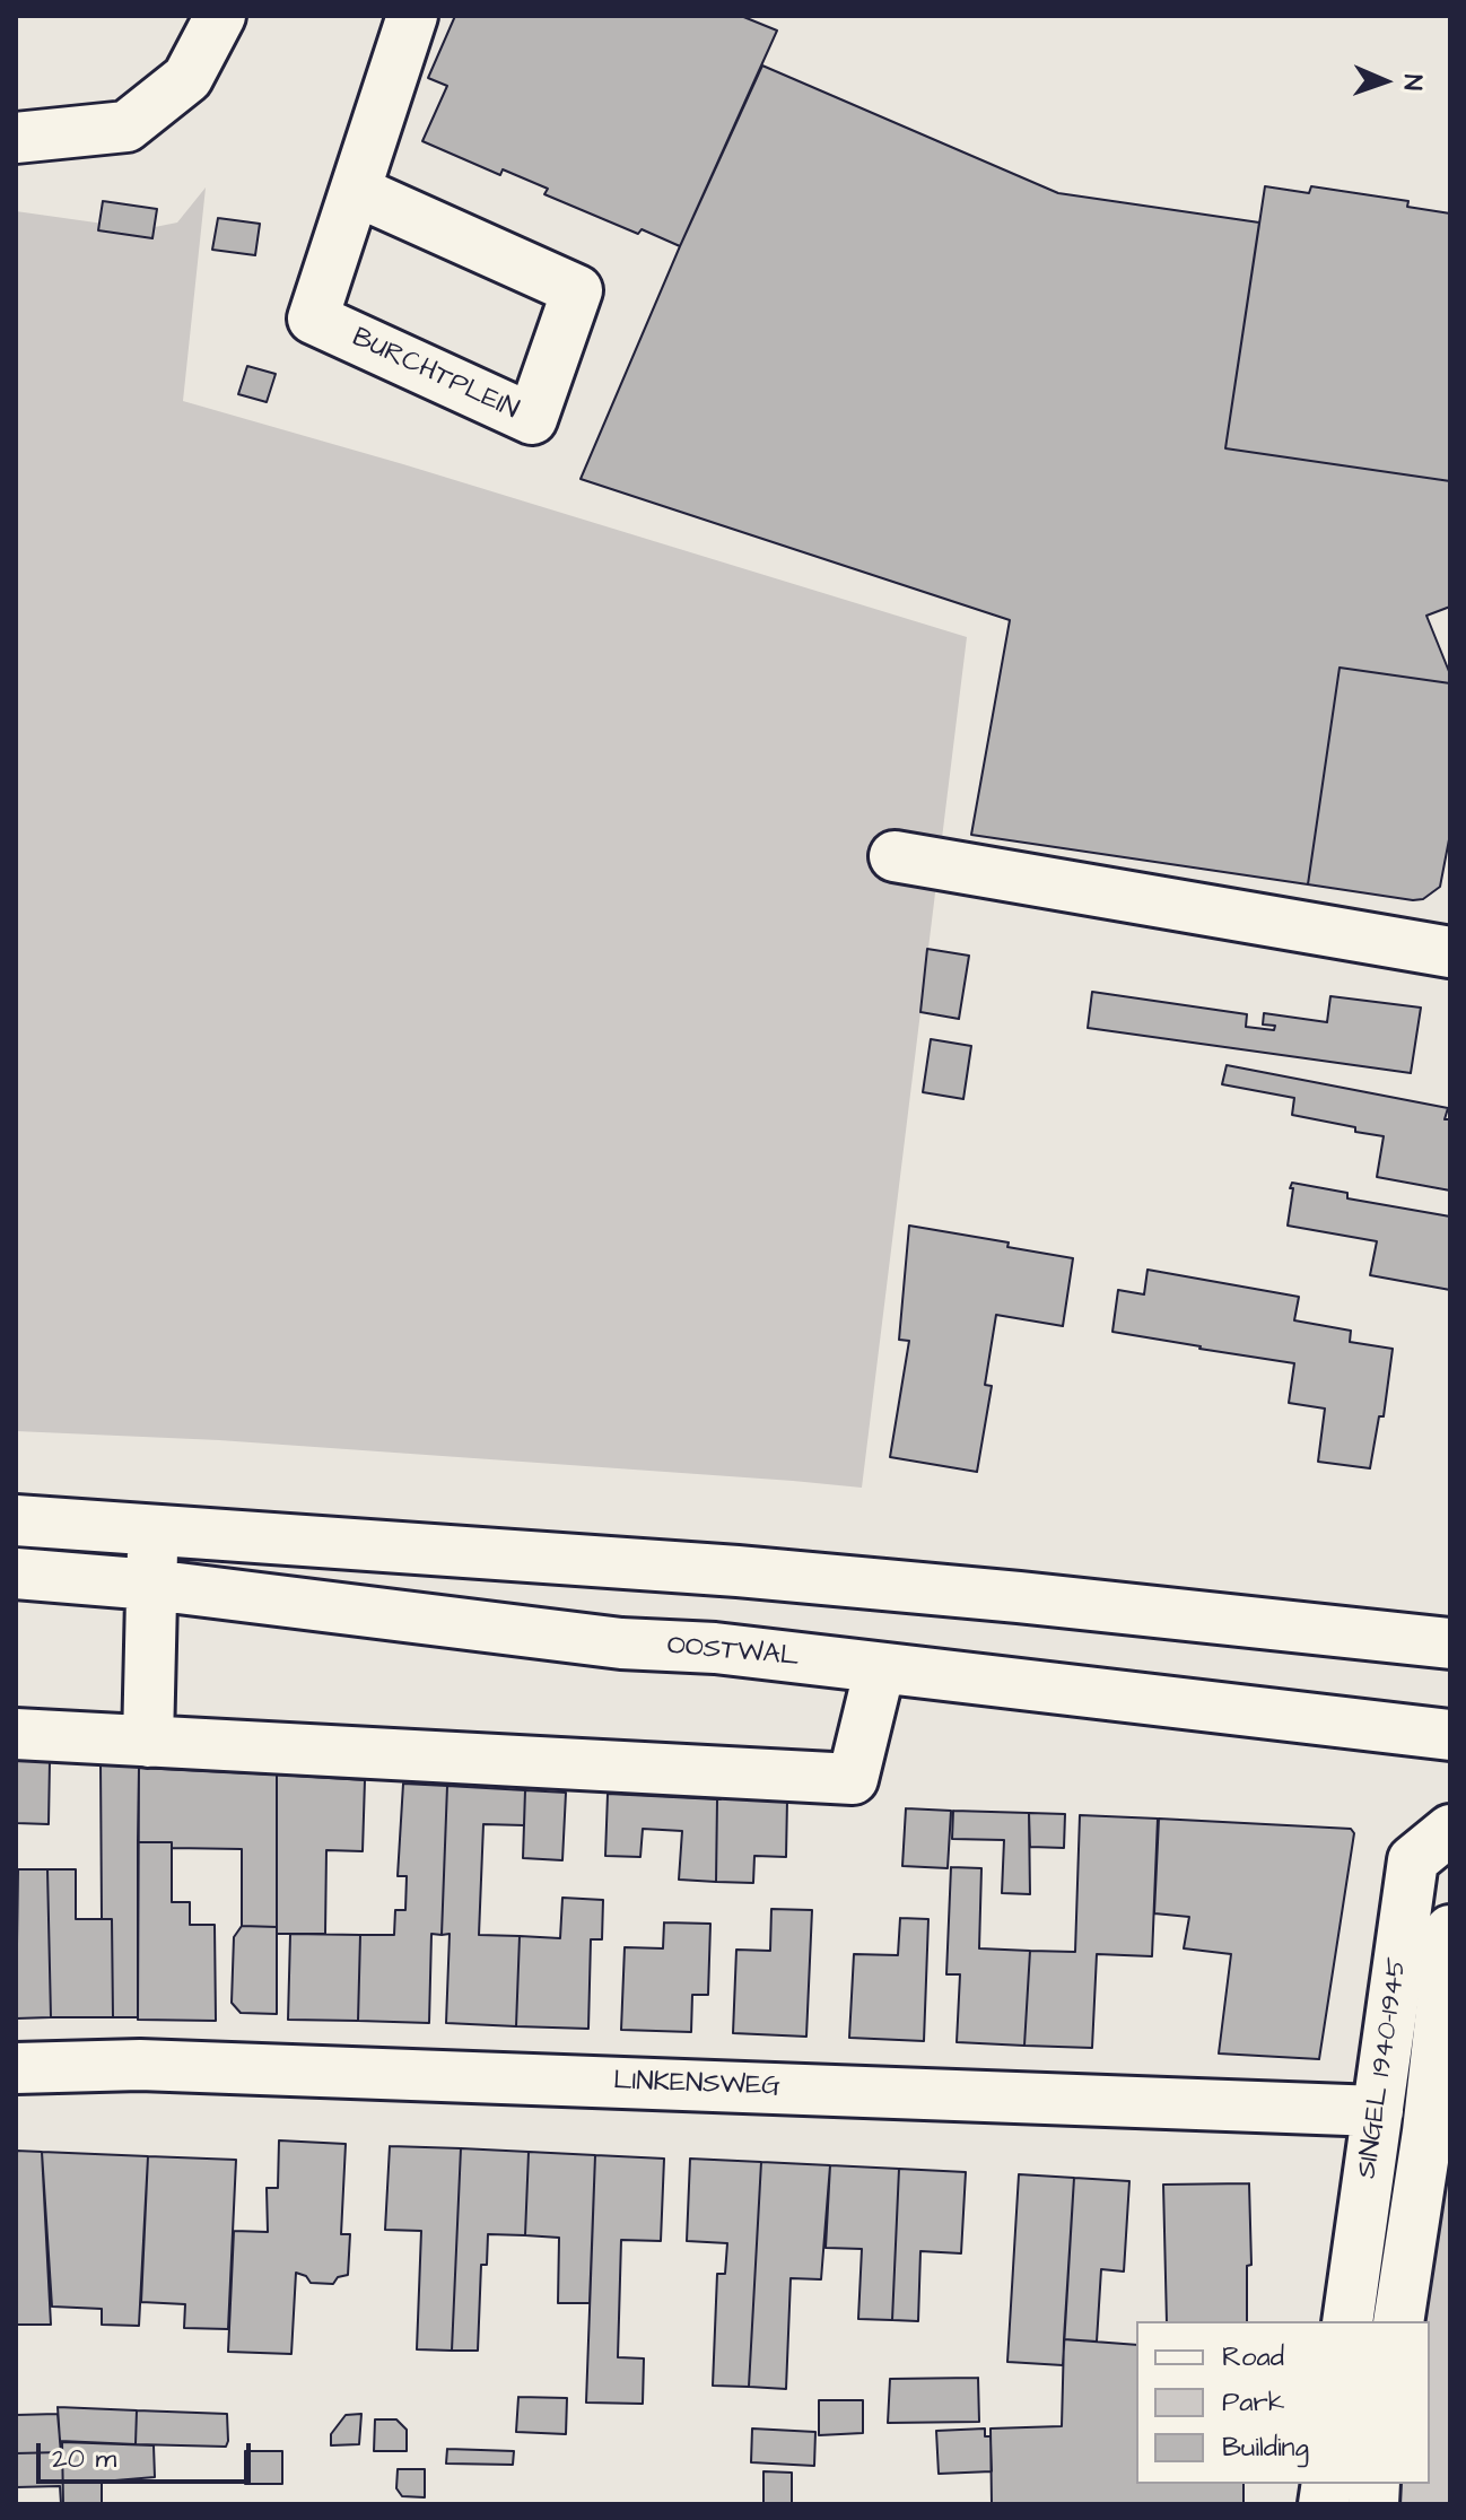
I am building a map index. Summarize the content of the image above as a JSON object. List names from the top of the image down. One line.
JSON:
{"streets":{"street":["BURCHTPLEIN","OOSTWAL","SINGEL 1940-1945","LINKENSWEG"]},"crossings":[["SINGEL 1940-1945","LINKENSWEG"]],"legend":["Road","Park","Building"],"scale_bar":"20 m","north":"right"}
